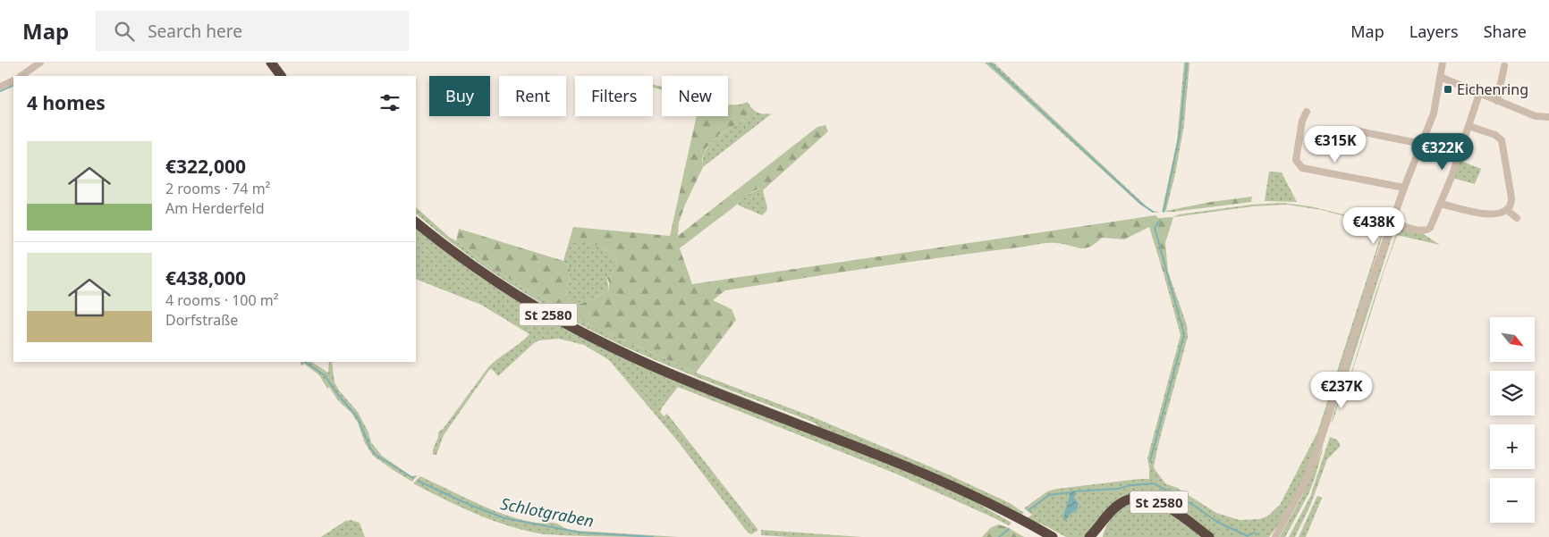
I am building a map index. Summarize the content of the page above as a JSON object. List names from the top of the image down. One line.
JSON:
{"streets":{"highway":["St 2580"]},"water":["Schlotgraben"],"places":{"transit":["Eichenring"]},"north":"bottom right","page":{"header":"Map","search":"Search here","nav":["Map","Layers","Share"],"chip":["Buy","Rent","Filters","New"],"heading":"4 homes","price":["€315K","€322K","€438K","€237K"],"list":[{"name":"€322,000","note":"2 rooms · 74 m² · Am Herderfeld"},{"name":"€438,000","note":"4 rooms · 100 m² · Dorfstraße"}],"map_buttons":["+","−"]}}
